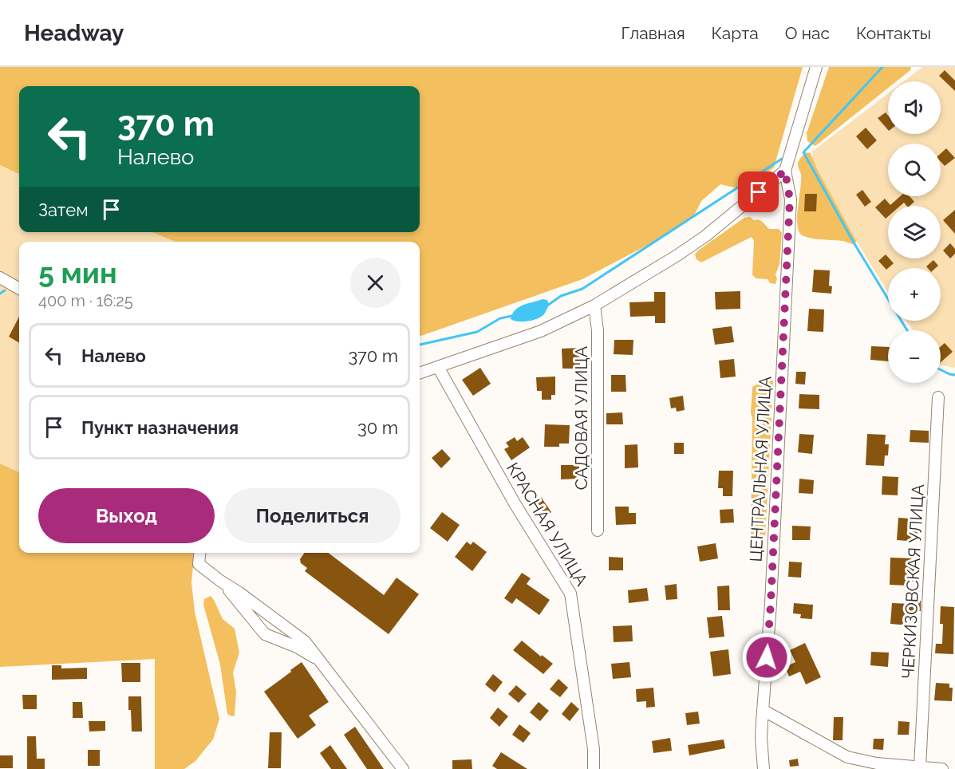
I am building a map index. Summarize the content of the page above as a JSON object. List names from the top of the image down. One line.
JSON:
{"streets":{"street":["САДОВАЯ УЛИЦА","ЦЕНТРАЛЬНАЯ УЛИЦА","КРАСНАЯ УЛИЦА","ЧЕРКИЗОВСКАЯ УЛИЦА"]},"page":{"header":"Headway","nav":["Главная","Карта","О нас","Контакты"],"map_buttons":["+","−"],"turn":["370 m","Налево"],"then":"Затем","heading":["5 мин","400 m · 16:25"],"list":[{"name":"Налево","value":"370 m"},{"name":"Пункт назначения","value":"30 m"}],"buttons":["Выход","Поделиться"]}}
